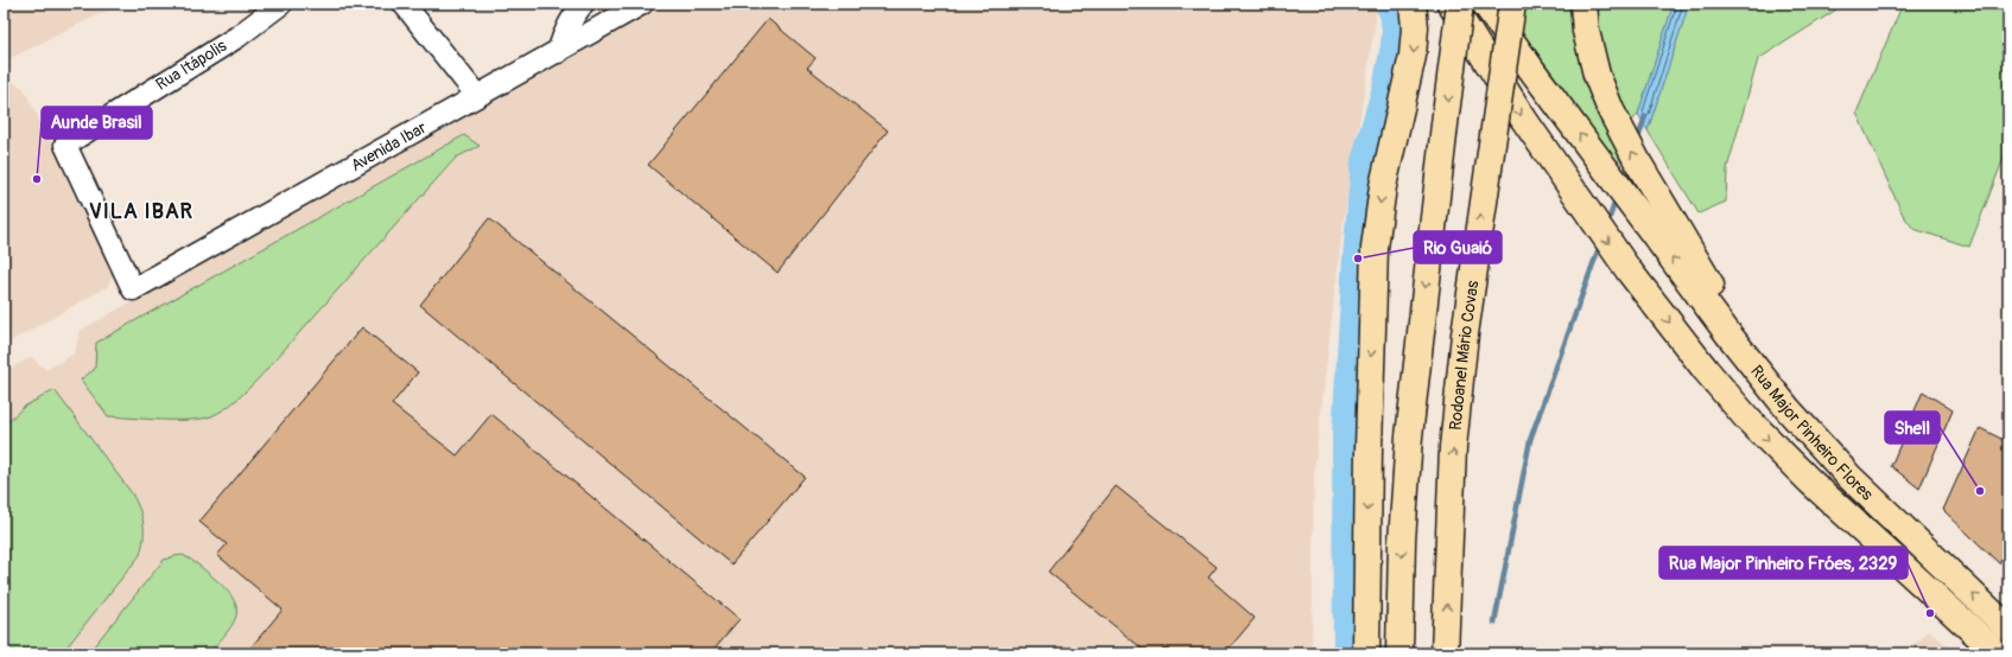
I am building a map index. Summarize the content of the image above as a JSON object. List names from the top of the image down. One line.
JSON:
{"streets":{"highway":["Rodoanel Mário Covas","Rua Major Pinheiro Flores"],"street":["Rua Itápolis","Avenida Ibar"]},"crossings":[["Rua Itápolis","Avenida Ibar"]],"districts":["VILA IBAR"],"places":["Aunde Brasil","Rio Guaió","Shell","Rua Major Pinheiro Fróes, 2329"]}
